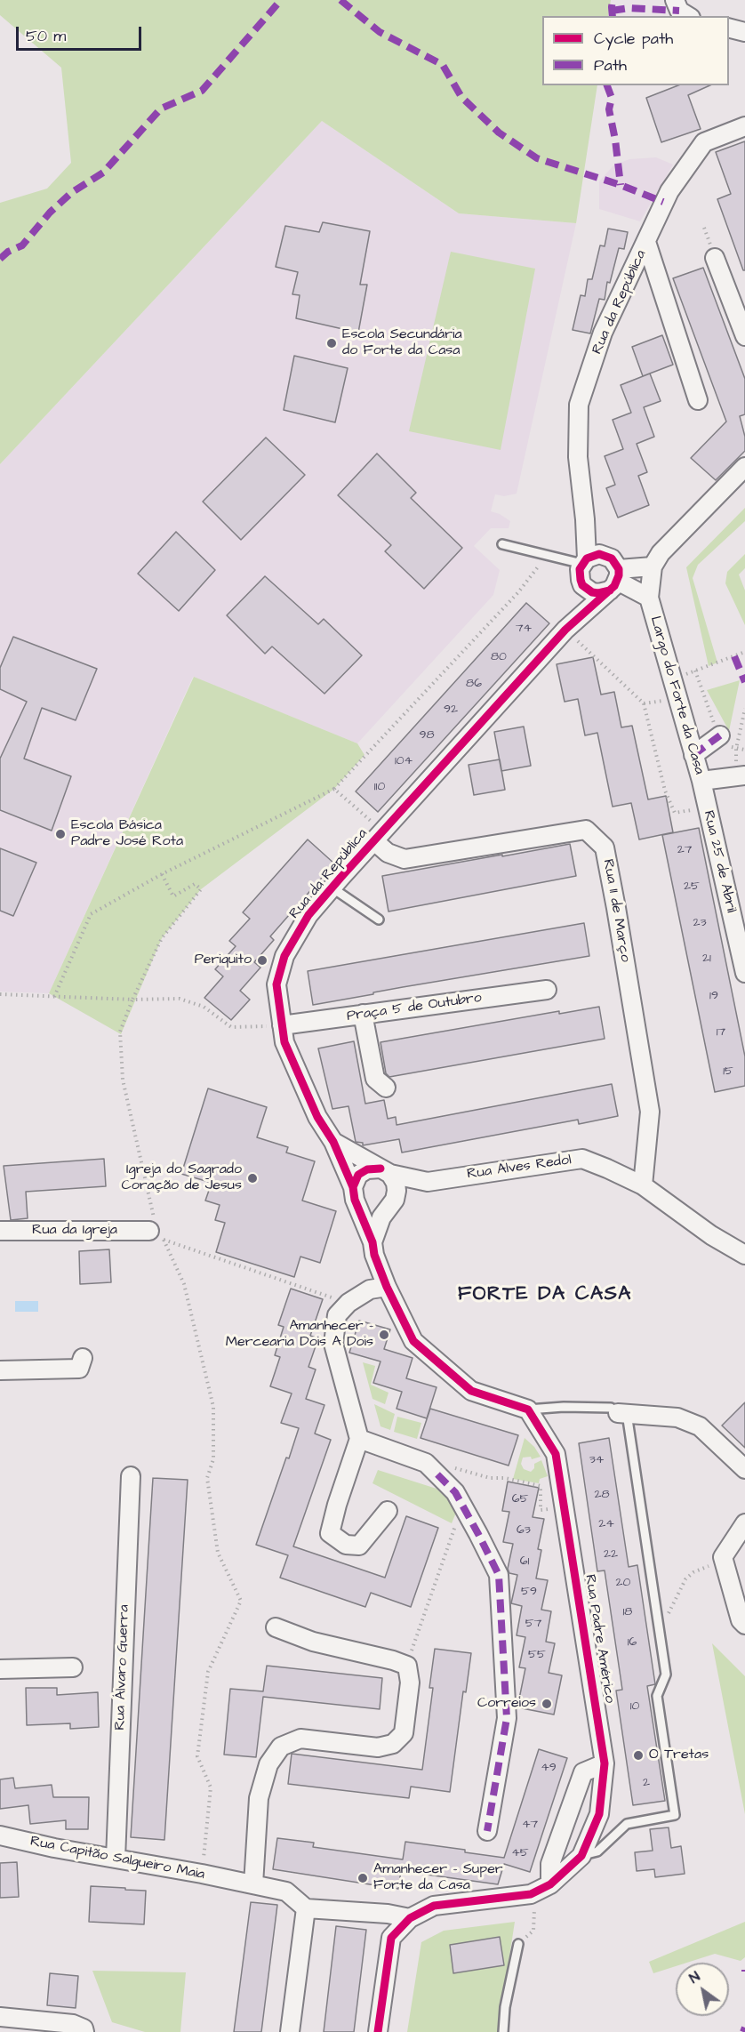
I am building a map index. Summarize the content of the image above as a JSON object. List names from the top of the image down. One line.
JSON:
{"streets":{"street":["Rua da República","Largo do Forte da Casa","Rua 25 de Abril","Rua 11 de Março","Praça 5 de Outubro","Rua Alves Redol","Rua da Igreja","Rua Padre Américo","Rua Álvaro Guerra","Rua Capitão Salgueiro Maia"]},"crossings":[["Rua da República","Largo do Forte da Casa"],["Rua da República","Rua 11 de Março"],["Rua da República","Praça 5 de Outubro"],["Rua da República","Rua Alves Redol"],["Largo do Forte da Casa","Rua 25 de Abril"],["Rua 11 de Março","Rua Alves Redol"],["Rua Álvaro Guerra","Rua Capitão Salgueiro Maia"]],"districts":["FORTE DA CASA"],"places":["Escola Secundária do Forte da Casa","Escola Básica Padre José Rota","Periquito","Igreja do Sagrado Coração de Jesus","Amanhecer - Mercearia Dois A Dois","Correios","O Tretas","Amanhecer - Super Forte da Casa"],"house_numbers":["74","80","86","92","98","104","110","27","25","23","21","19","17","15","34","28","65","24","63","22","61","20","59","18","57","16","55","10","49","2","47","45"],"legend":["Cycle path","Path"],"scale_bar":"50 m","north":"top left"}
